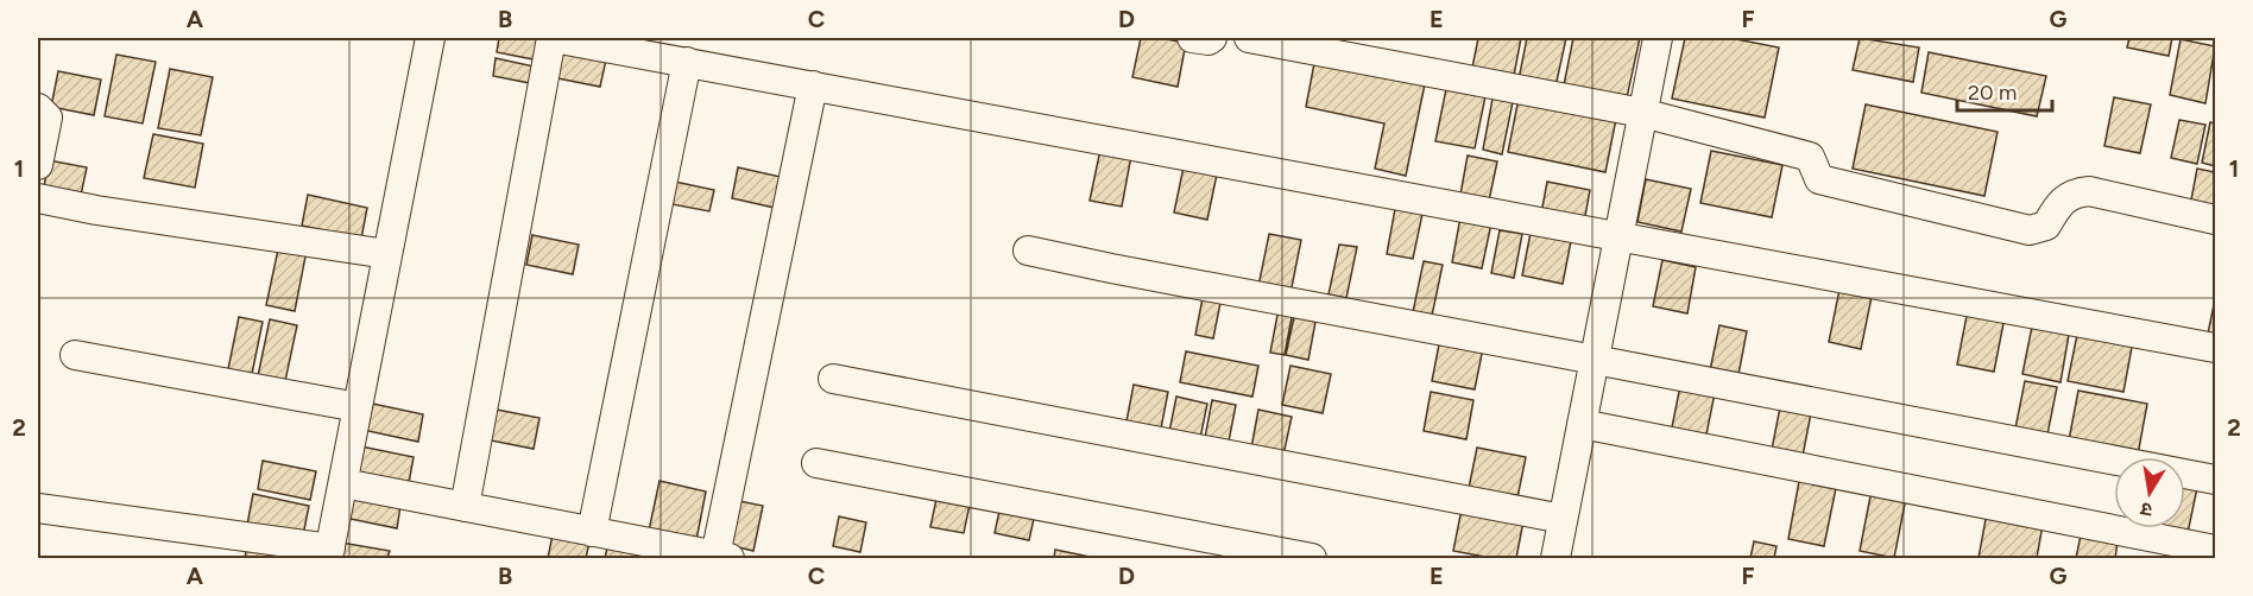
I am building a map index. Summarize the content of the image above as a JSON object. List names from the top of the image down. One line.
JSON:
{"scale_bar":"20 m","north":"bottom","grid":{"columns":["A","B","C","D","E","F","G"],"rows":["1","2"]}}
